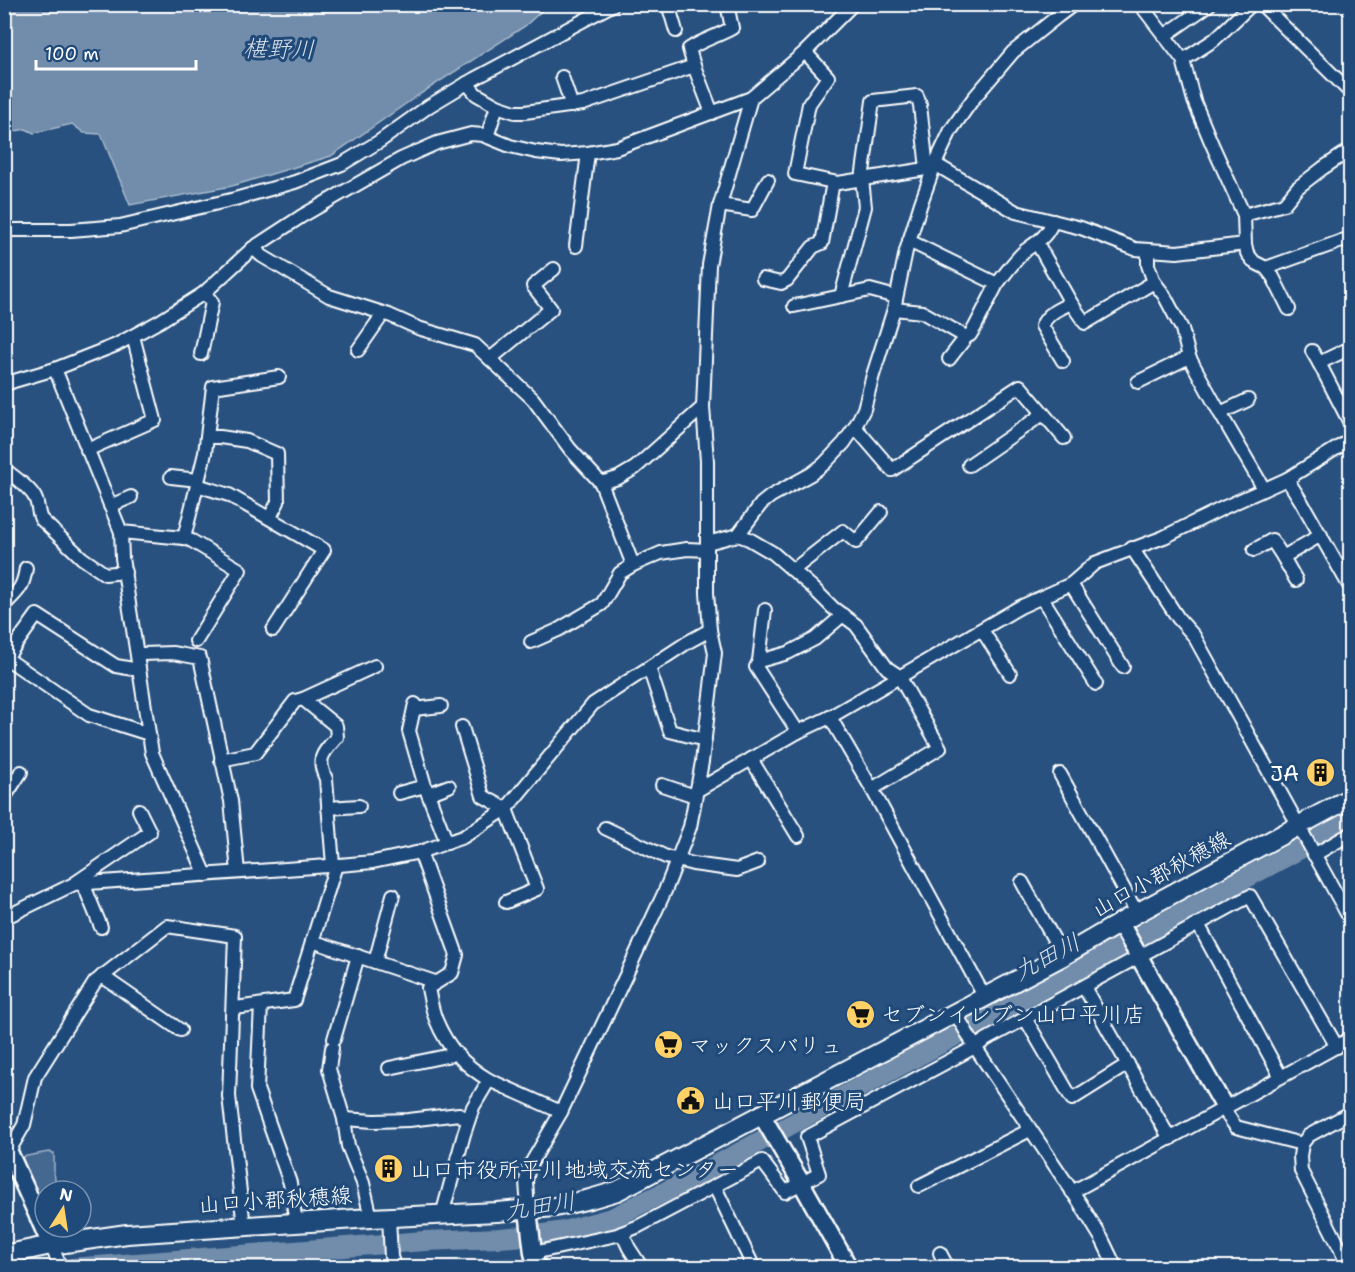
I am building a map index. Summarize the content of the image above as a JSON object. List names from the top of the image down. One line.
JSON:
{"streets":{"main road":["山口小郡秋穂線"]},"water":["椹野川","九田川"],"places":{"building":["JA","山口市役所平川地域交流センター"],"supermarket":["セブンイレブン山口平川店","マックスバリュ"],"public building":["山口平川郵便局"]},"scale_bar":"100 m","north":"top"}
